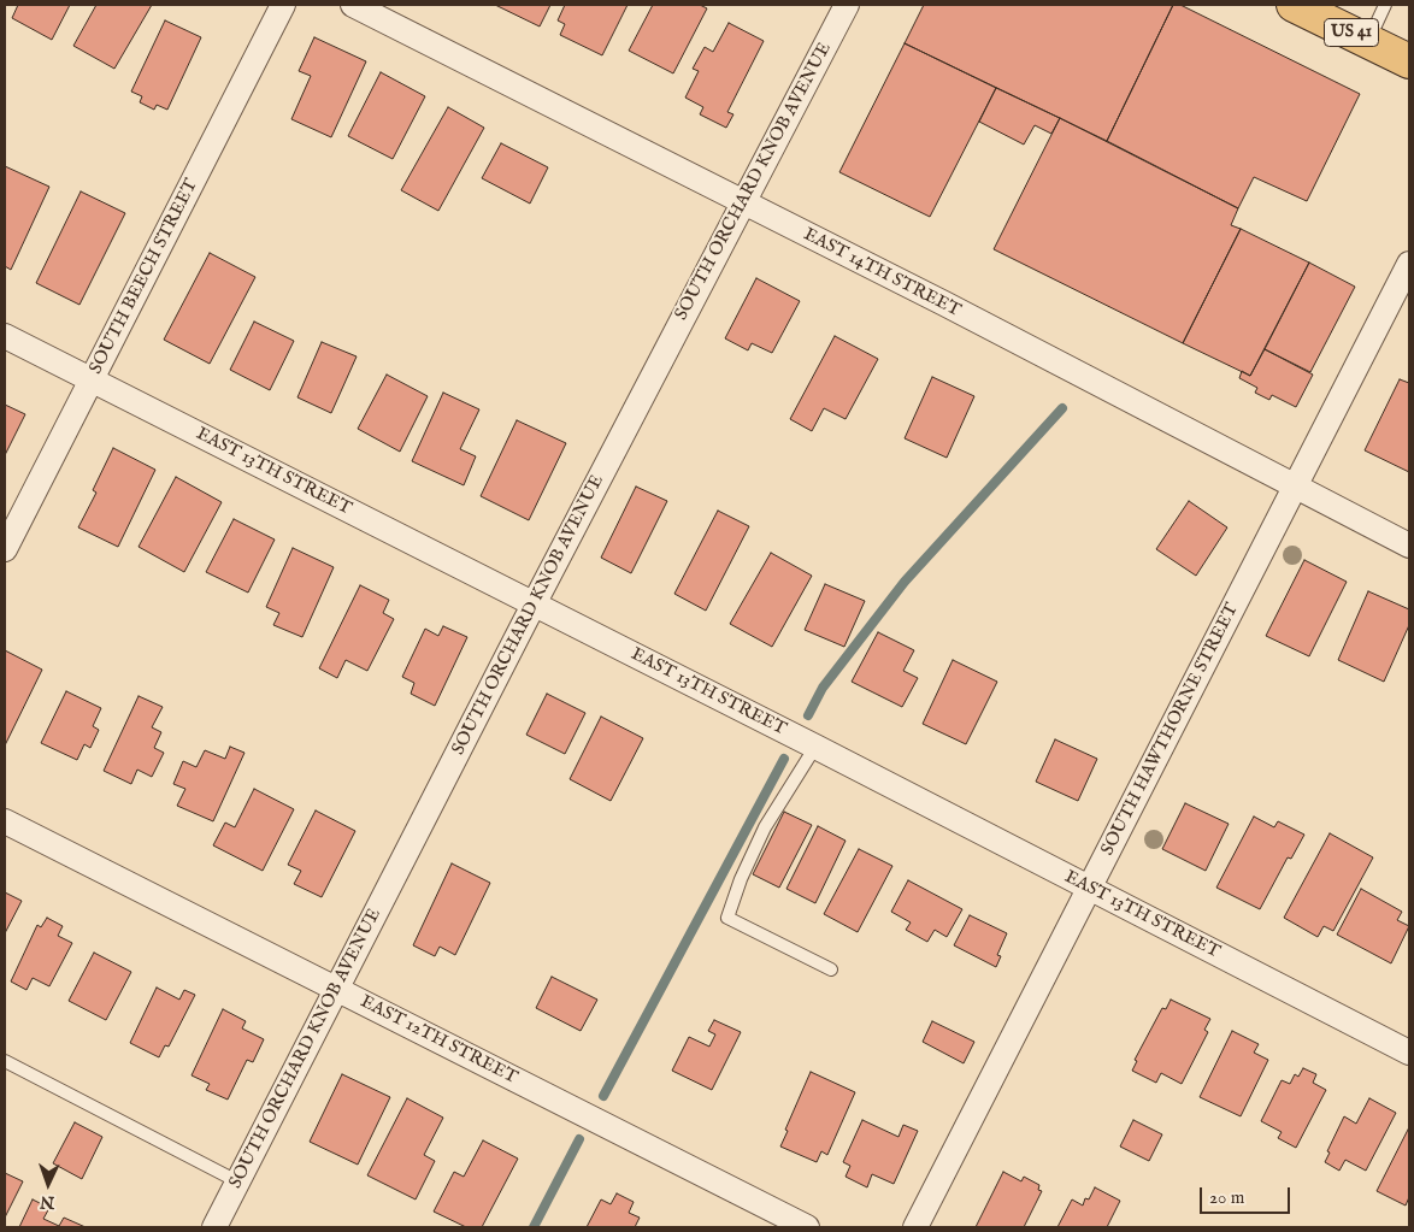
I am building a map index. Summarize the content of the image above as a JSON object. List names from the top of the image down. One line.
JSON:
{"streets":{"main road":["US 41"],"street":["SOUTH ORCHARD KNOB AVENUE","EAST 14TH STREET","SOUTH BEECH STREET","EAST 13TH STREET","SOUTH HAWTHORNE STREET","EAST 12TH STREET"]},"crossings":[["SOUTH ORCHARD KNOB AVENUE","EAST 14TH STREET"],["SOUTH ORCHARD KNOB AVENUE","EAST 13TH STREET"],["SOUTH ORCHARD KNOB AVENUE","EAST 12TH STREET"],["EAST 14TH STREET","SOUTH HAWTHORNE STREET"],["SOUTH BEECH STREET","EAST 13TH STREET"],["EAST 13TH STREET","SOUTH HAWTHORNE STREET"]],"scale_bar":"20 m","north":"bottom"}
